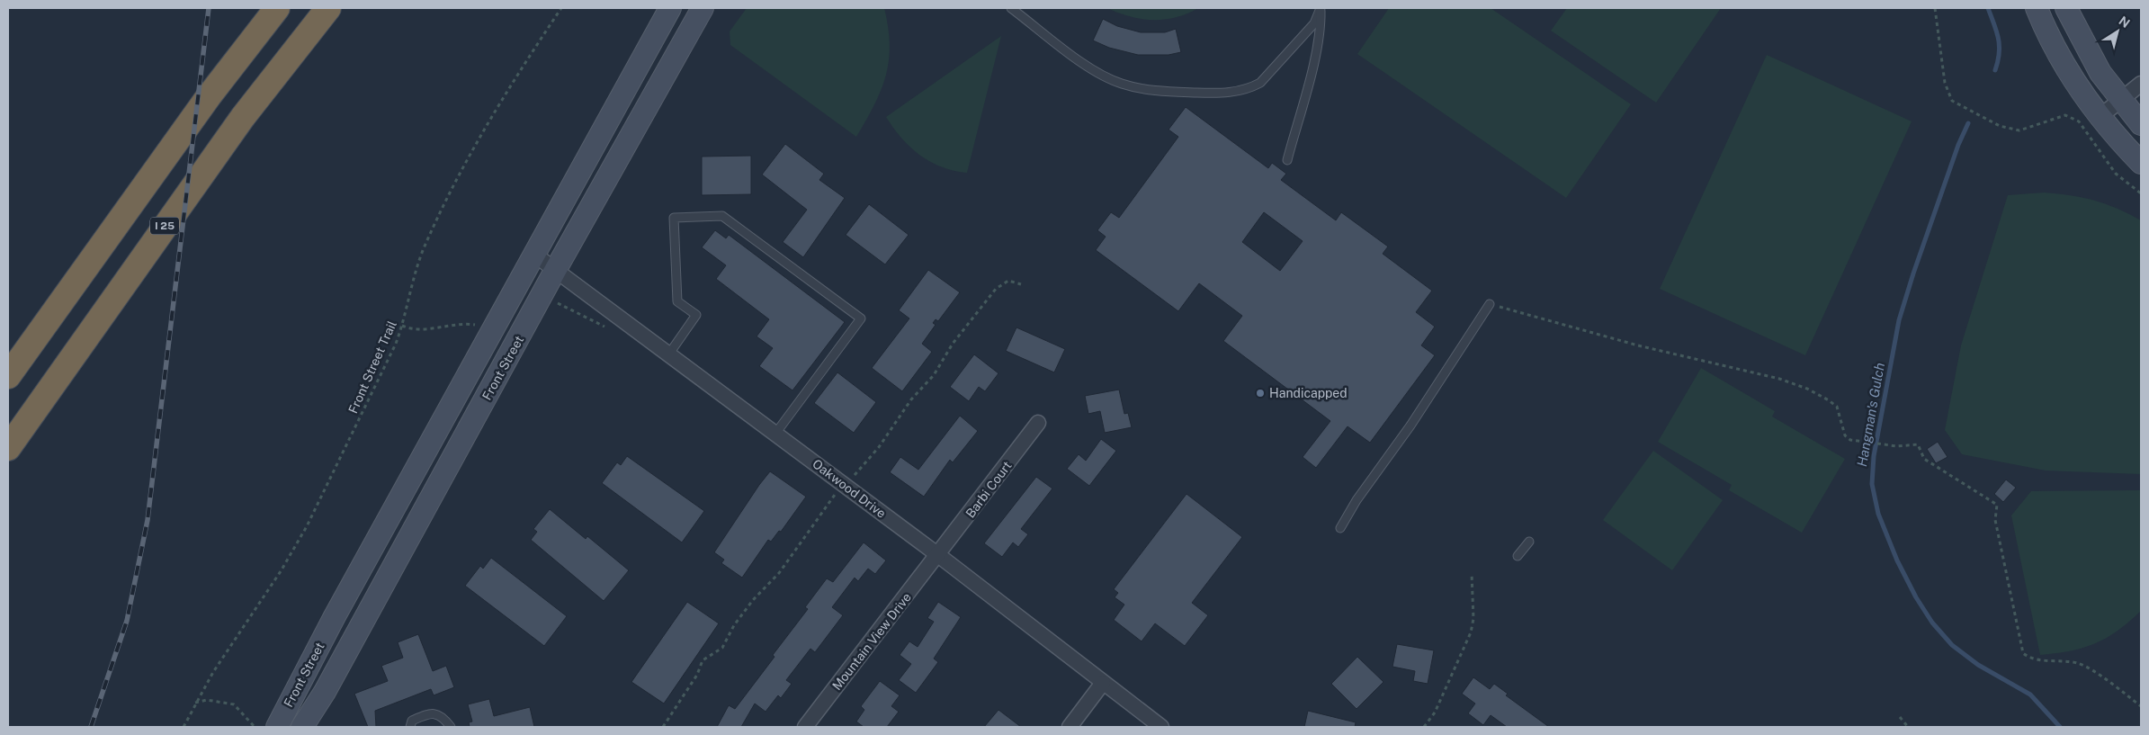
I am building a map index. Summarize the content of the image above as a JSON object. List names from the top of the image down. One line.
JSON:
{"streets":{"highway":["I 25"],"main road":["Front Street"],"street":["Oakwood Drive","Barbi Court","Mountain View Drive"],"path":["Front Street Trail"]},"crossings":[["Front Street","Oakwood Drive"],["Oakwood Drive","Barbi Court"],["Oakwood Drive","Mountain View Drive"],["Barbi Court","Mountain View Drive"]],"water":["Hangman's Gulch"],"places":["Handicapped"],"north":"top right"}
